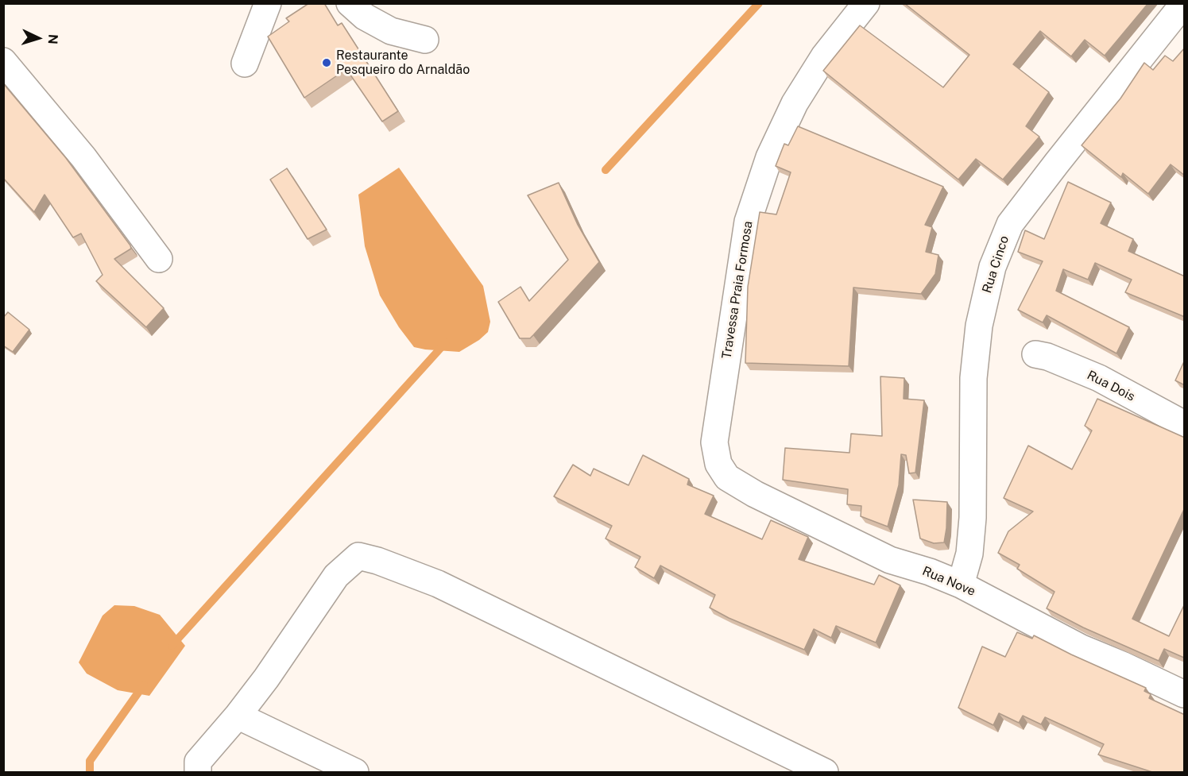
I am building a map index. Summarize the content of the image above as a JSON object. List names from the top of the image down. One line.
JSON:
{"streets":{"street":["Rua Cinco","Travessa Praia Formosa","Rua Dois","Rua Nove"]},"crossings":[["Rua Cinco","Rua Nove"],["Travessa Praia Formosa","Rua Nove"]],"places":["Restaurante Pesqueiro do Arnaldão"],"north":"right"}
